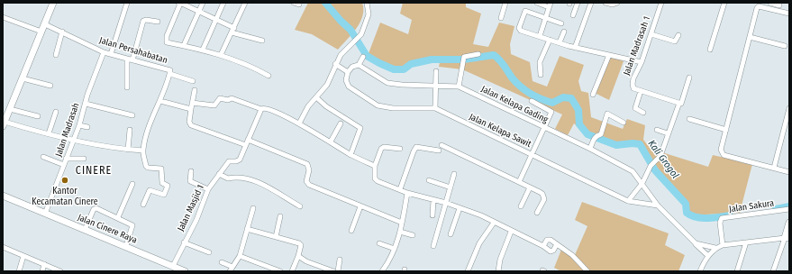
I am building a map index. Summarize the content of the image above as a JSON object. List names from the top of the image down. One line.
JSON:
{"streets":{"main road":["Jalan Cinere Raya"],"street":["Jalan Madrasah 1","Jalan Persahabatan","Jalan Kelapa Gading","Jalan Madrasah","Jalan Kelapa Sawit","Jalan Sakura","Jalan Masjid 1"]},"crossings":[["Jalan Persahabatan","Jalan Madrasah"],["Jalan Kelapa Gading","Jalan Kelapa Sawit"],["Jalan Madrasah","Jalan Cinere Raya"],["Jalan Masjid 1","Jalan Cinere Raya"]],"districts":["CINERE"],"water":["Kali Grogol"],"places":["Kantor Kecamatan Cinere"]}
